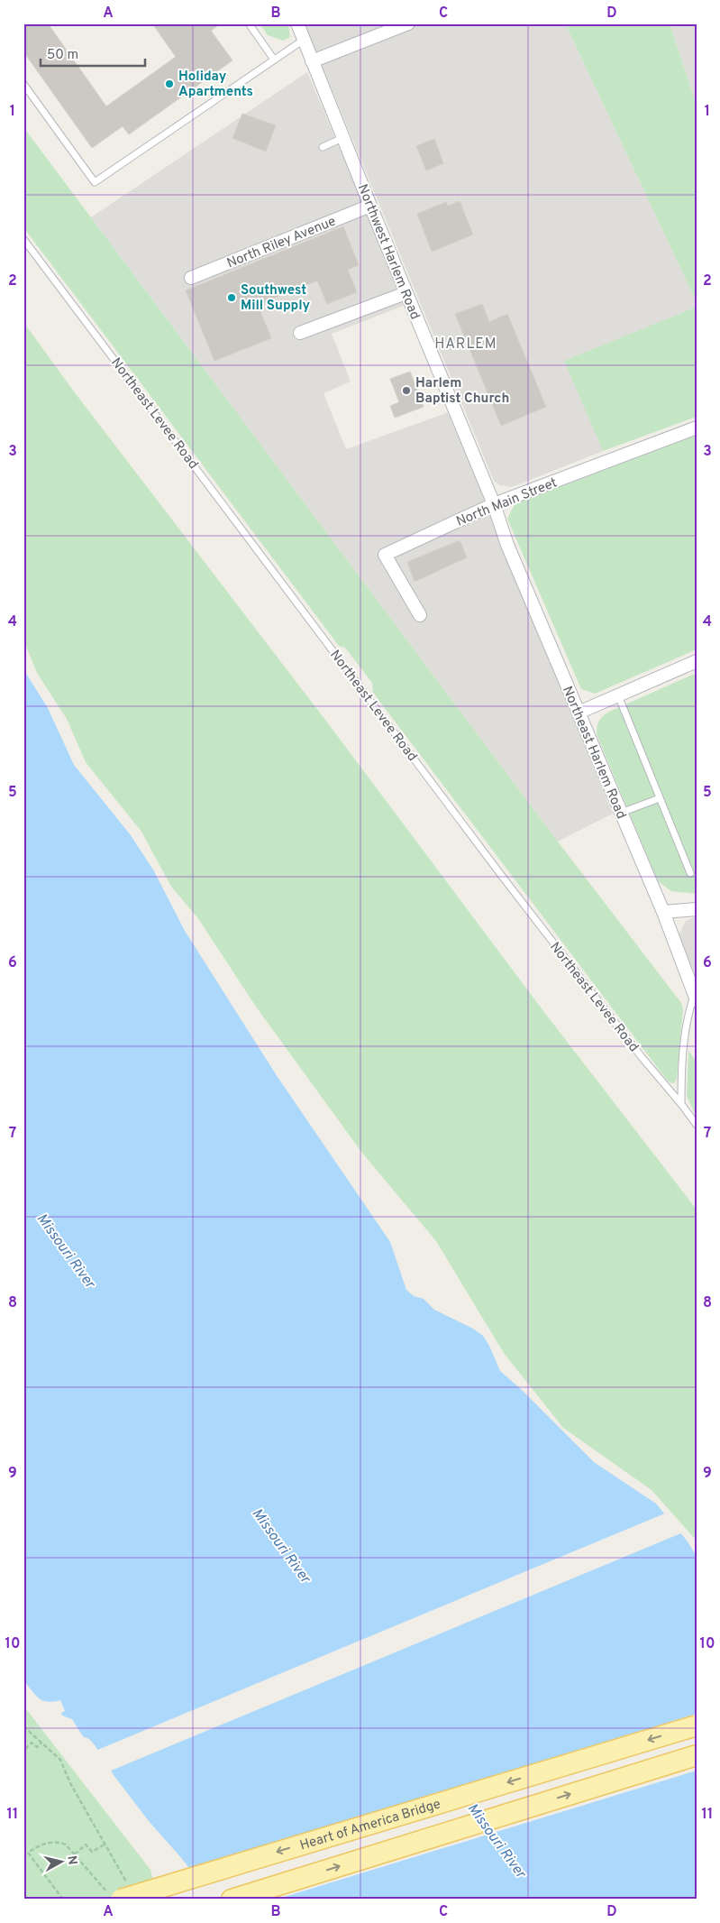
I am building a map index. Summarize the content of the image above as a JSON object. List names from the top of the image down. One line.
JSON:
{"streets":{"main road":["Heart of America Bridge"],"street":["North Riley Avenue","Northwest Harlem Road","North Main Street","Northeast Harlem Road"],"lane":["Northeast Levee Road"]},"crossings":[["North Riley Avenue","Northwest Harlem Road"],["Northwest Harlem Road","North Main Street"],["Northwest Harlem Road","Northeast Harlem Road"],["North Main Street","Northeast Harlem Road"]],"districts":["HARLEM"],"water":["Missouri River"],"places":["Holiday Apartments","Southwest Mill Supply","Harlem Baptist Church"],"scale_bar":"50 m","north":"right","grid":{"columns":["A","B","C","D"],"rows":["1","2","3","4","5","6","7","8","9","10","11"]}}
